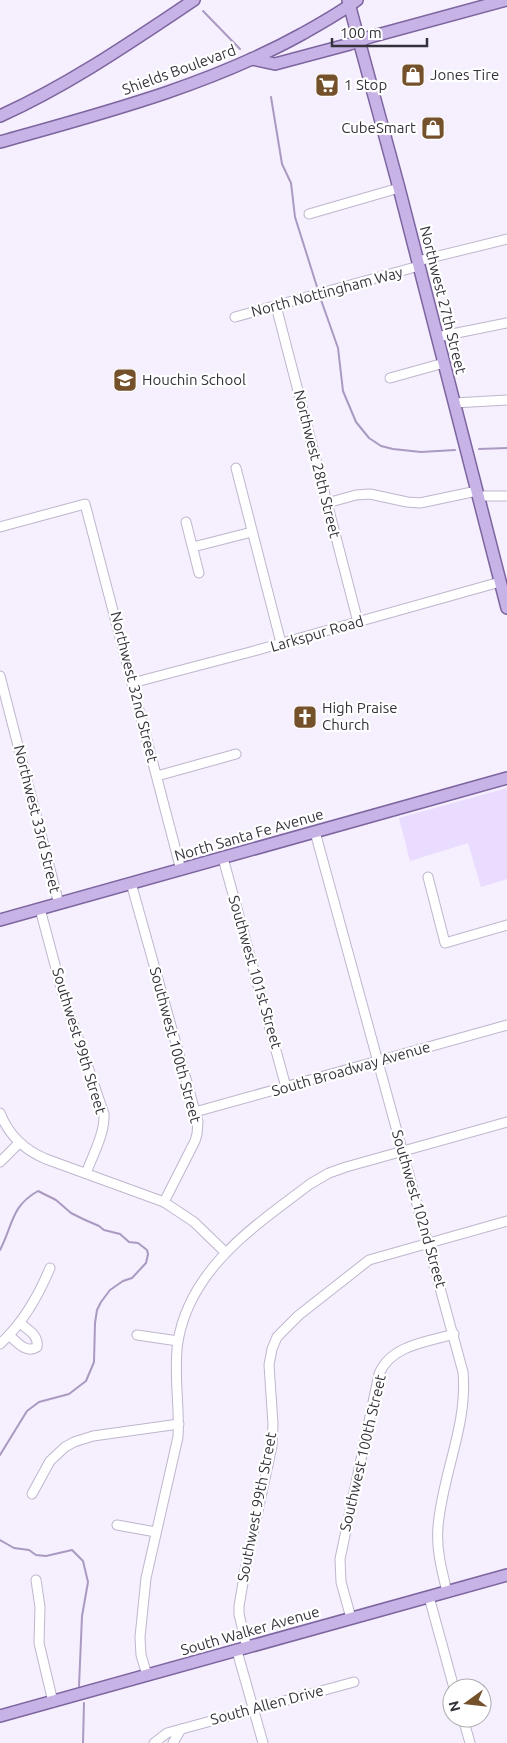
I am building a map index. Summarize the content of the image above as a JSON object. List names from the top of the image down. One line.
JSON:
{"streets":{"main road":["Shields Boulevard","Northwest 27th Street","North Santa Fe Avenue","South Walker Avenue"],"street":["North Nottingham Way","Northwest 28th Street","Larkspur Road","Northwest 32nd Street","Northwest 33rd Street","Southwest 101st Street","Southwest 99th Street","Southwest 100th Street","South Broadway Avenue","Southwest 102nd Street","South Allen Drive"]},"crossings":[["Shields Boulevard","Northwest 27th Street"],["North Nottingham Way","Northwest 27th Street"],["North Nottingham Way","Northwest 28th Street"],["Northwest 27th Street","Larkspur Road"],["Northwest 28th Street","Larkspur Road"],["Larkspur Road","Northwest 32nd Street"],["Northwest 32nd Street","North Santa Fe Avenue"],["Northwest 33rd Street","North Santa Fe Avenue"],["North Santa Fe Avenue","Southwest 101st Street"],["North Santa Fe Avenue","Southwest 99th Street"],["North Santa Fe Avenue","Southwest 100th Street"],["North Santa Fe Avenue","Southwest 102nd Street"],["Southwest 101st Street","South Broadway Avenue"],["Southwest 99th Street","Southwest 102nd Street"],["Southwest 99th Street","South Walker Avenue"],["Southwest 99th Street","South Allen Drive"],["Southwest 100th Street","South Broadway Avenue"],["Southwest 100th Street","Southwest 102nd Street"],["Southwest 100th Street","South Walker Avenue"],["South Broadway Avenue","Southwest 102nd Street"],["Southwest 102nd Street","South Walker Avenue"]],"places":{"shop":["Jones Tire","CubeSmart"],"supermarket":["1 Stop"],"school or university":["Houchin School"],"church":["High Praise Church"]},"scale_bar":"100 m","north":"left"}
